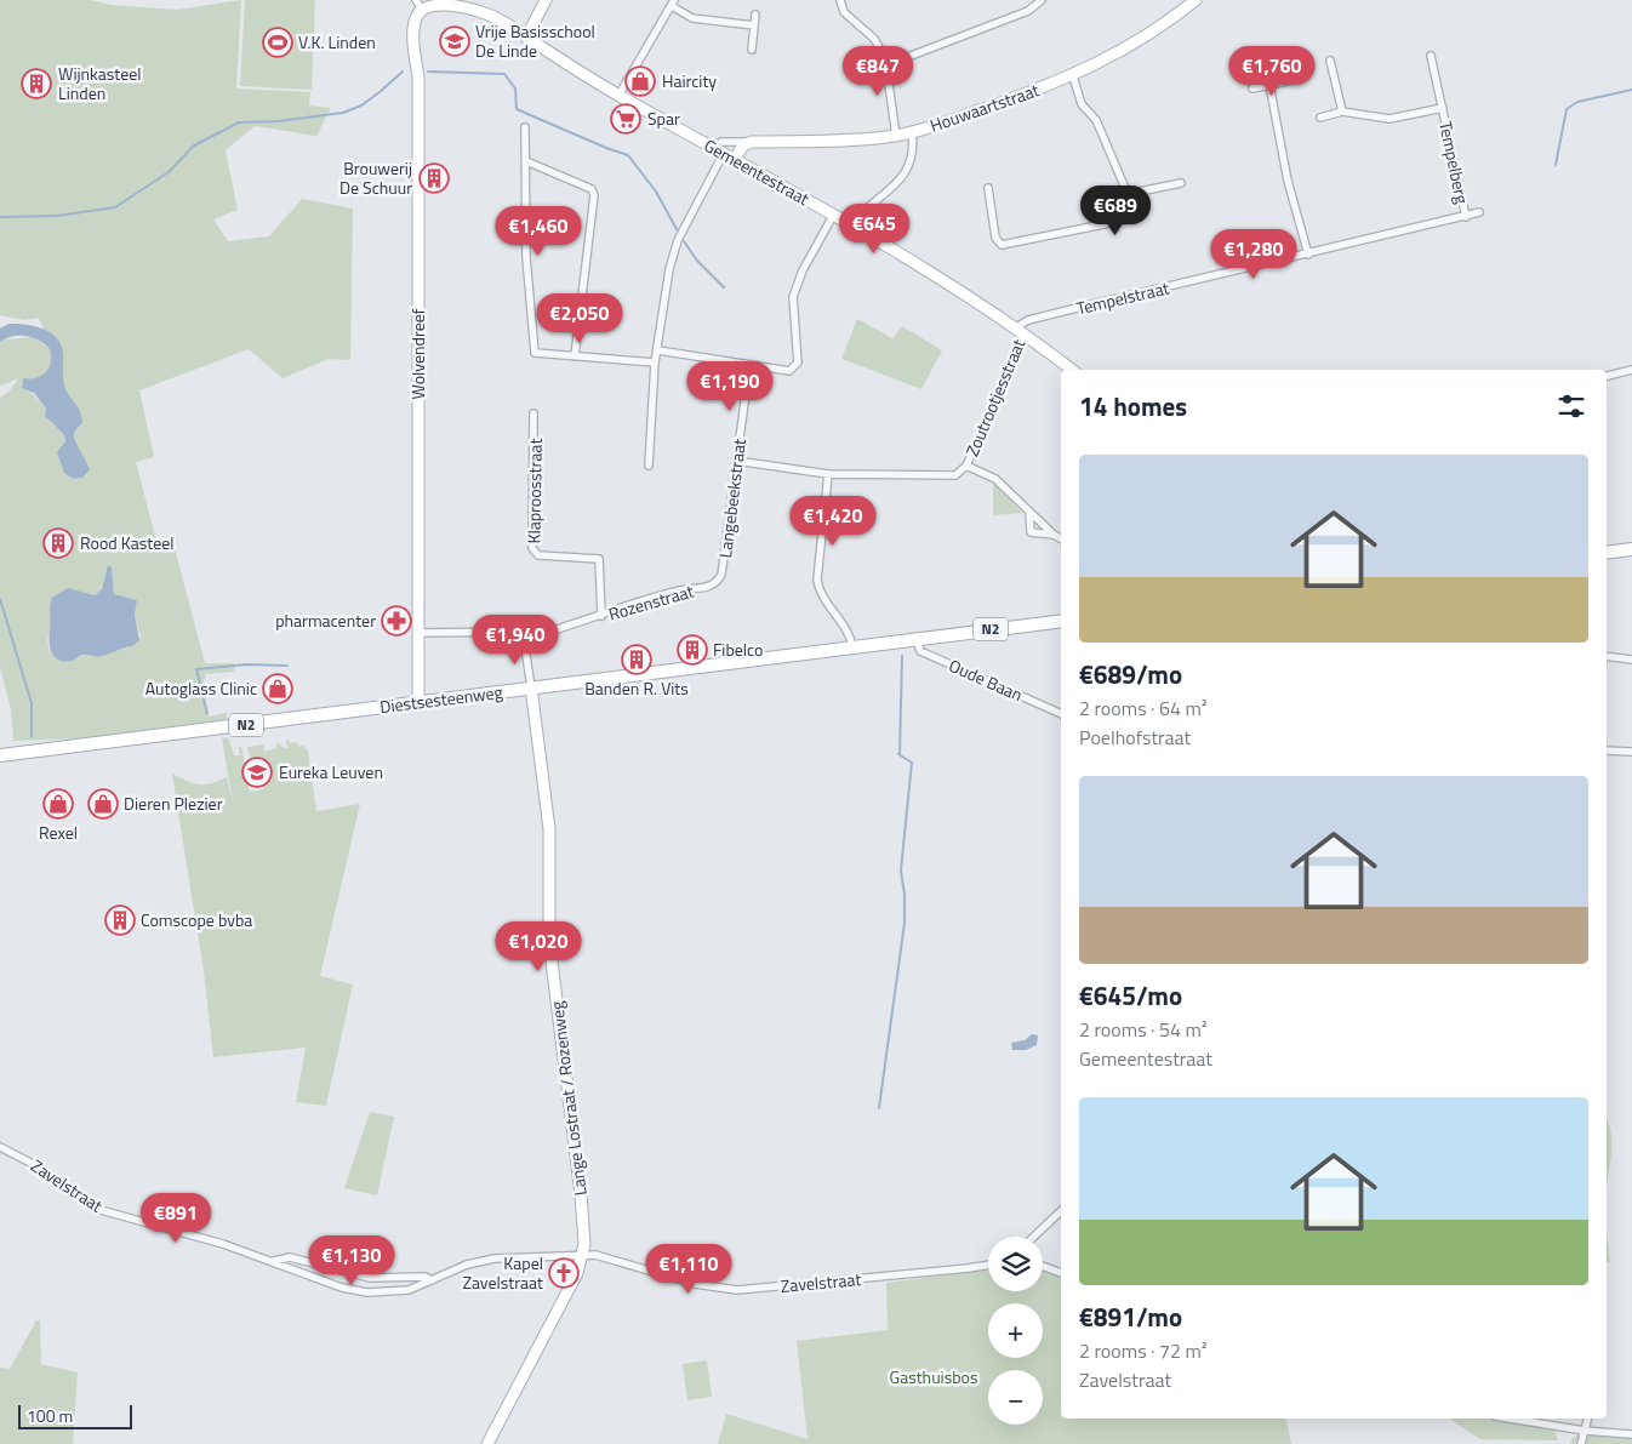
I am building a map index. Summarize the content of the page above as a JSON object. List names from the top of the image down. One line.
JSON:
{"streets":{"main road":["N2","Diestsesteenweg"],"street":["Houwaartstraat","Tempelberg","Gemeentestraat","Tempelstraat","Wolvendreef","Zoutrootjesstraat","Klaproosstraat","Langebeekstraat","Rozenstraat","Oude Baan","Lange Lostraat / Rozenweg","Zavelstraat"]},"crossings":[["Houwaartstraat","Gemeentestraat"],["Tempelberg","Tempelstraat"],["Gemeentestraat","Tempelstraat"],["Gemeentestraat","Wolvendreef"],["Gemeentestraat","Zoutrootjesstraat"],["Tempelstraat","Zoutrootjesstraat"],["Wolvendreef","Diestsesteenweg"],["Zoutrootjesstraat","Langebeekstraat"],["Klaproosstraat","Rozenstraat"],["Langebeekstraat","Rozenstraat"],["Oude Baan","Diestsesteenweg"],["Diestsesteenweg","Lange Lostraat / Rozenweg"],["Lange Lostraat / Rozenweg","Zavelstraat"]],"parks":["Gasthuisbos"],"places":{"school or university":["Vrije Basisschool De Linde","Eureka Leuven"],"sports":["V.K. Linden"],"shop":["Haircity","Autoglass Clinic","Rexel","Dieren Plezier"],"building":["Wijnkasteel Linden","Brouwerij De Schuur","Rood Kasteel","Fibelco","Banden R. Vits","Comscope bvba"],"supermarket":["Spar"],"pharmacy":["pharmacenter"],"church":["Kapel Zavelstraat"]},"scale_bar":"100 m","page":{"price":["€847","€1,760","€689","€645","€1,460","€1,280","€2,050","€1,190","€1,420","€1,940","€1,020","€891","€1,130","€1,110"],"heading":"14 homes","list":[{"name":"€689/mo","note":"2 rooms · 64 m² · Poelhofstraat"},{"name":"€645/mo","note":"2 rooms · 54 m² · Gemeentestraat"},{"name":"€891/mo","note":"2 rooms · 72 m² · Zavelstraat"}],"map_buttons":["+","−"],"scale":"100 m"}}
